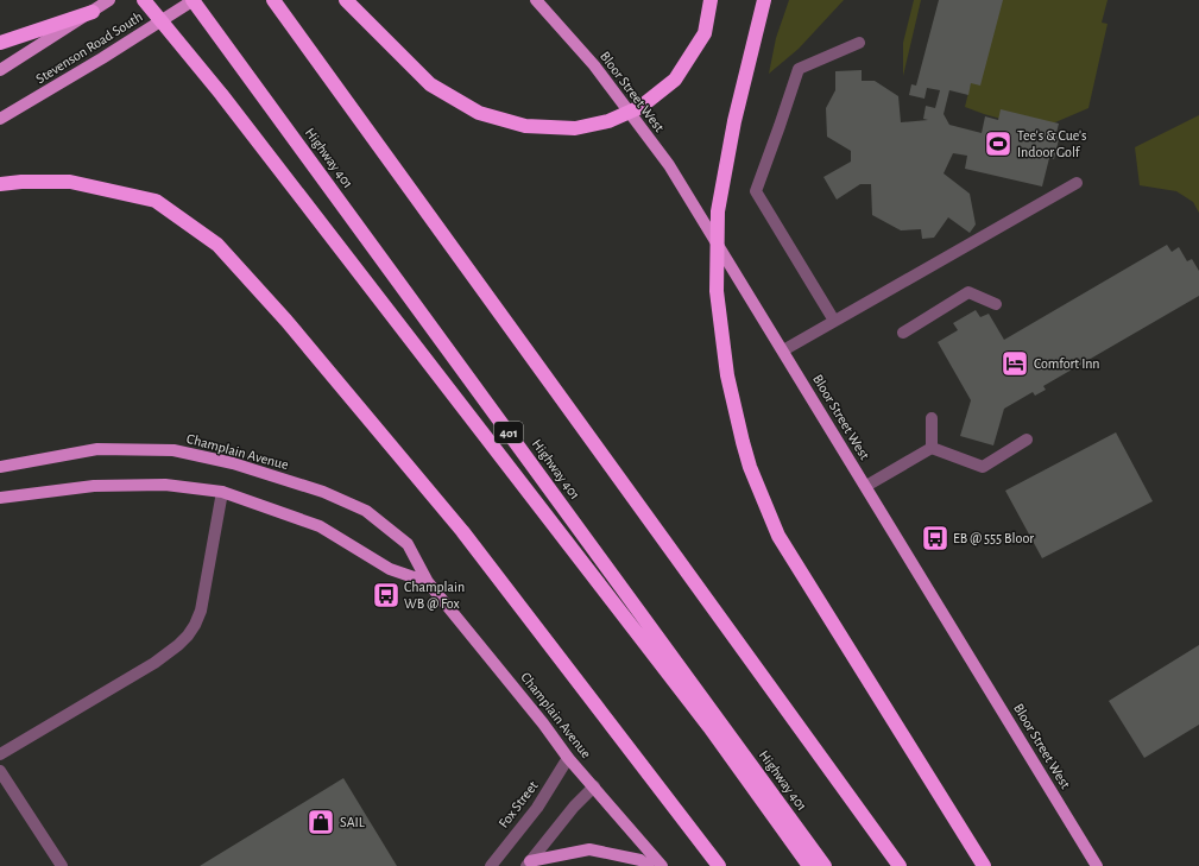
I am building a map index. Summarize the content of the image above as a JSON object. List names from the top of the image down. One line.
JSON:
{"streets":{"highway":["Highway 401","401"],"main road":["Stevenson Road South","Bloor Street West","Champlain Avenue"],"street":["Fox Street"]},"crossings":[["Stevenson Road South","Highway 401"],["Champlain Avenue","Fox Street"]],"places":{"sports":["Tee's & Cue's Indoor Golf"],"hotel":["Comfort Inn"],"bus stop":["EB @ 555 Bloor","Champlain WB @ Fox"],"shop":["SAIL"]}}
